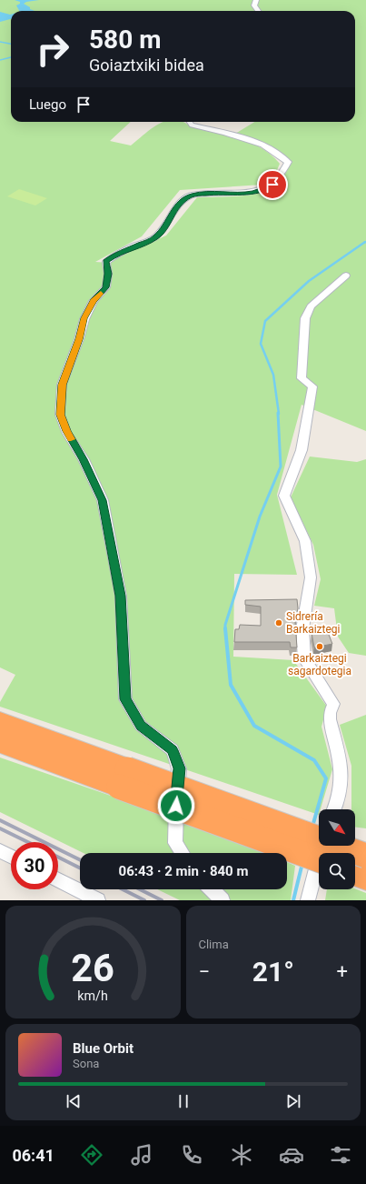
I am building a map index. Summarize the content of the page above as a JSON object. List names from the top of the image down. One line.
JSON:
{"places":["Sidrería Barkaiztegi","Barkaiztegi sagardotegia"],"north":"bottom right","page":{"turn":["580 m","Goiaztxiki bidea"],"then":"Luego","limit":"30","trip":"06:43 · 2 min · 840 m","tile":"Clima","heat":["−","21°","+"],"song":["Blue Orbit","Sona"],"tabs":"06:41","gauge":["26","km/h"]}}
